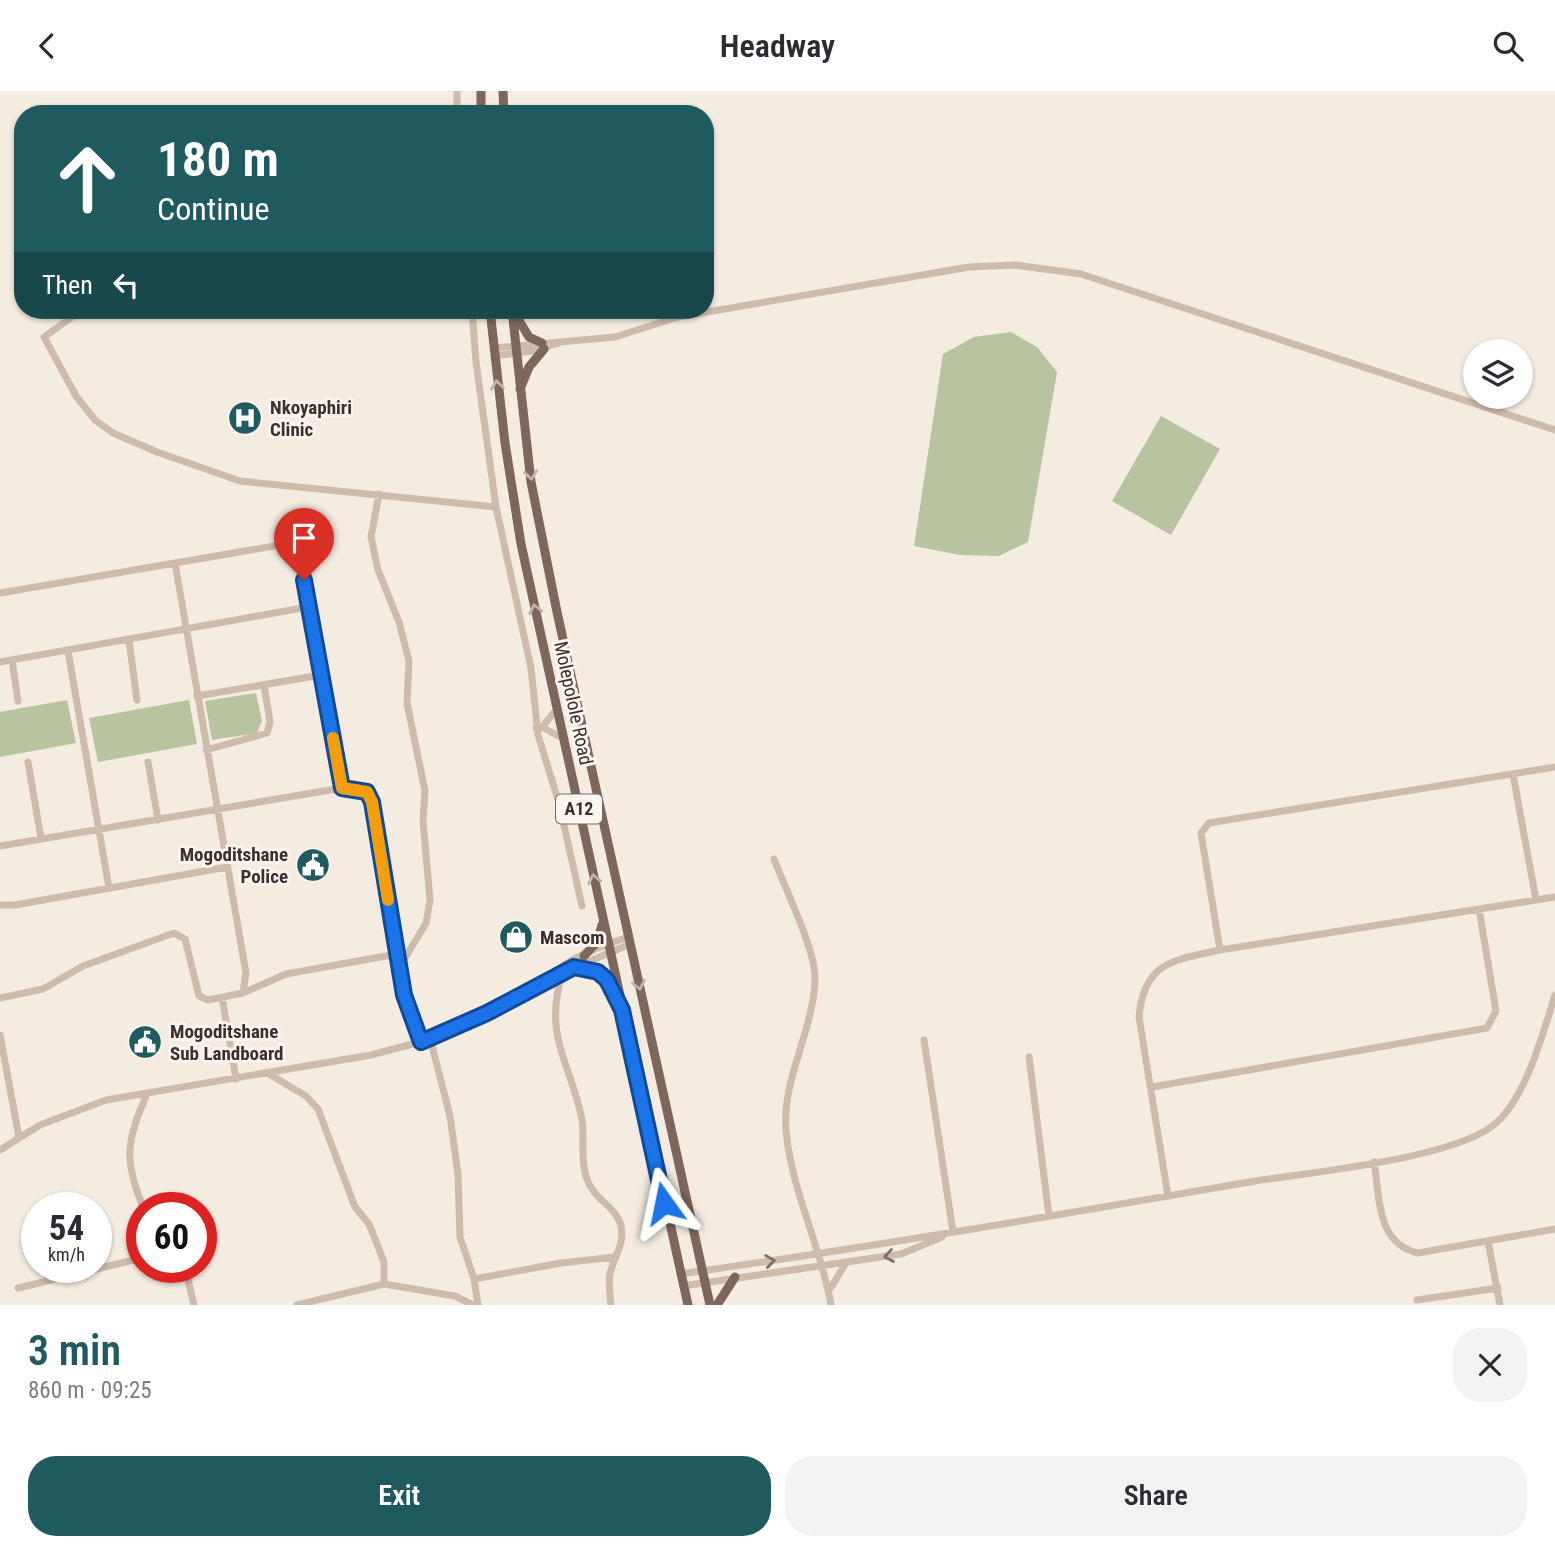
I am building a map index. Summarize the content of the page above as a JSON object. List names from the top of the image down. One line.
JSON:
{"streets":{"main road":["Molepolole Road","A12"]},"places":{"hospital":["Nkoyaphiri Clinic"],"public building":["Mogoditshane Police","Mogoditshane Sub Landboard"],"shop":["Mascom"]},"page":{"header":"Headway","turn":["180 m","Continue"],"then":"Then","speed":"54 km/h","limit":"60","heading":["3 min","860 m · 09:25"],"buttons":["Exit","Share"]}}
